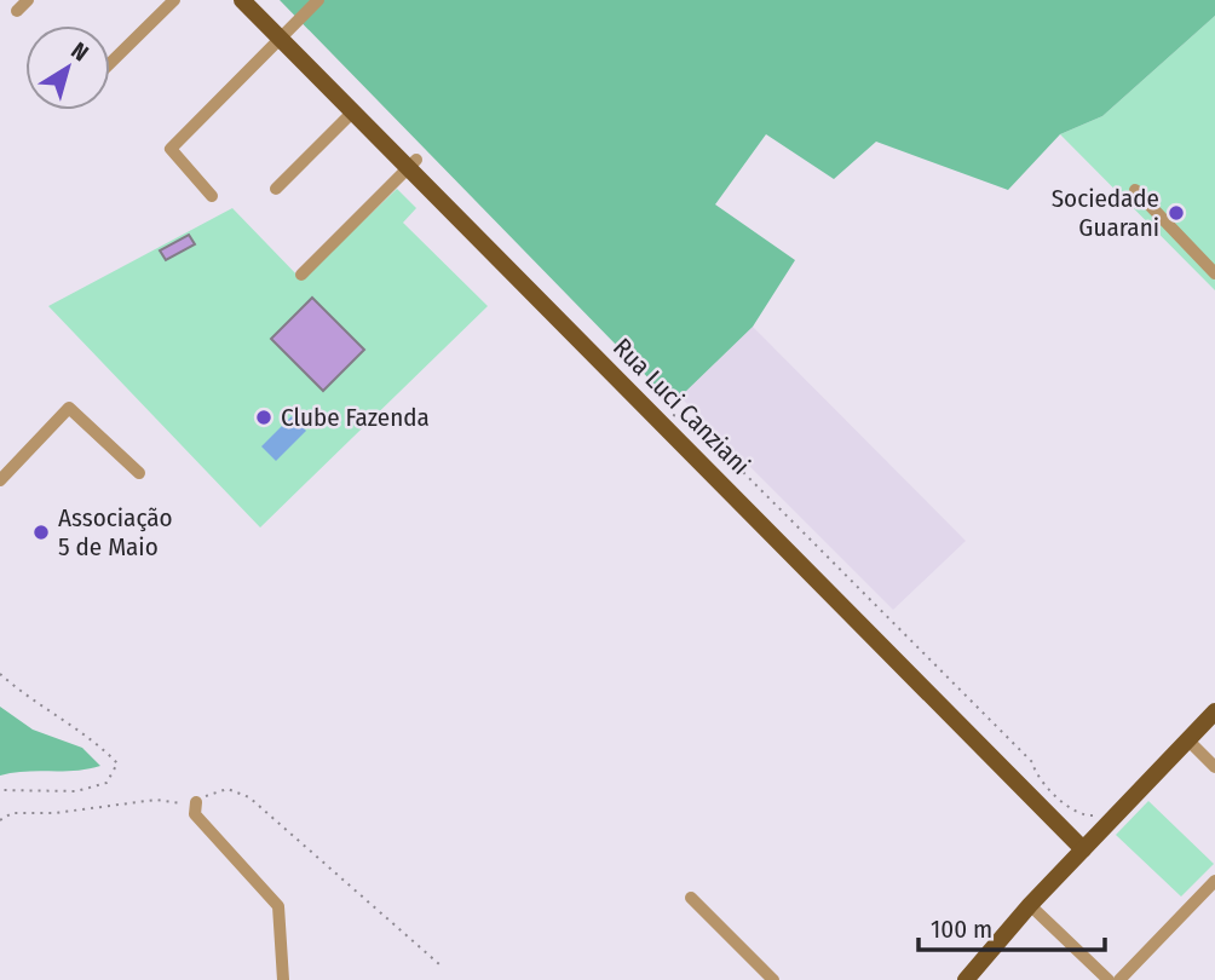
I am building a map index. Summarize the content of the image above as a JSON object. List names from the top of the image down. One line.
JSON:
{"streets":{"main road":["Rua Luci Canziani"]},"places":["Sociedade Guarani","Clube Fazenda","Associação 5 de Maio"],"scale_bar":"100 m","north":"top right"}
